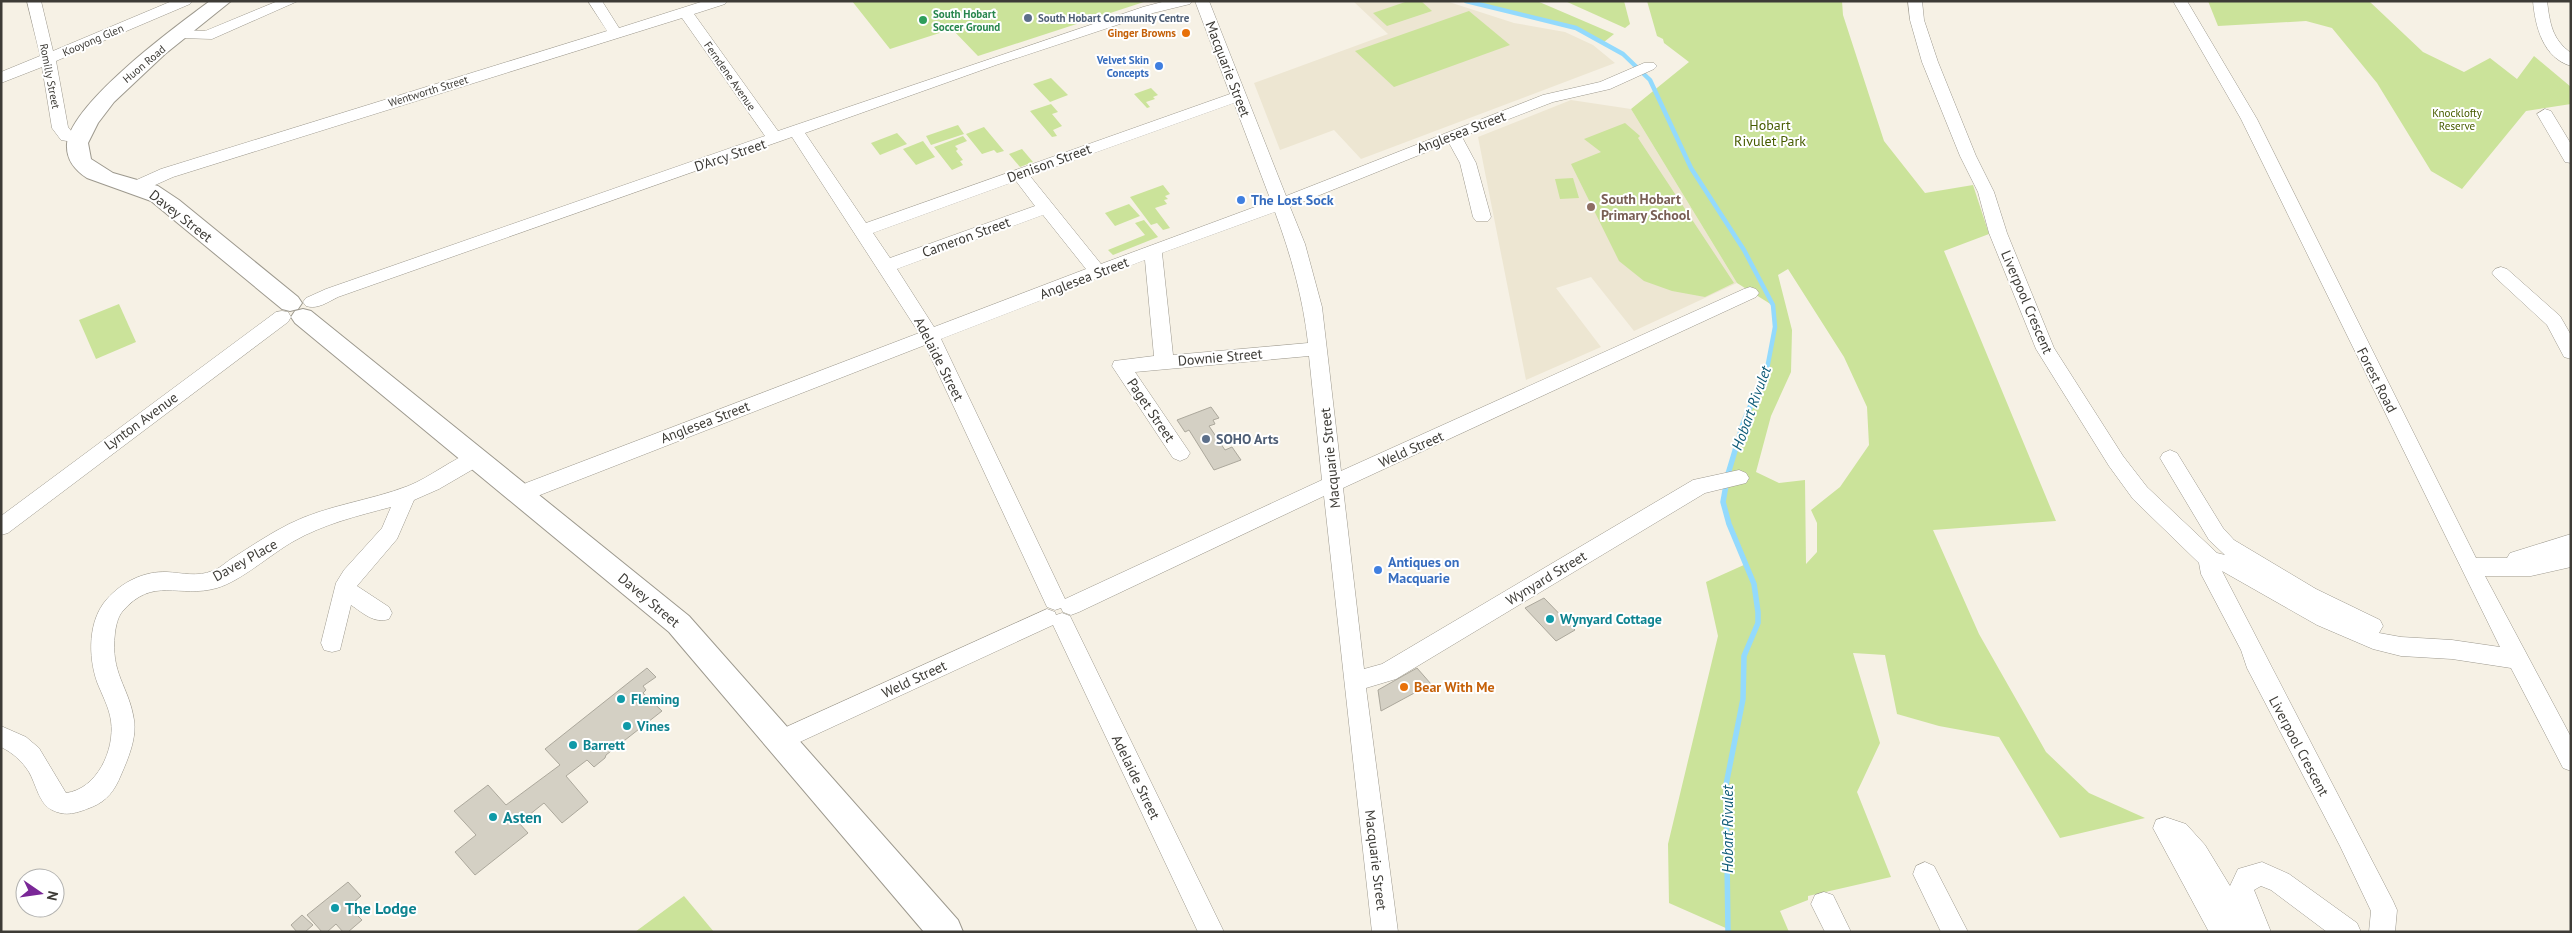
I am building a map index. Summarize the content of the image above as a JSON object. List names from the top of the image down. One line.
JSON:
{"streets":{"main road":["Huon Road","Davey Street"],"street":["Kooyong Glen","Macquarie Street","Romilly Street","Ferndene Avenue","Wentworth Street","Anglesea Street","D'Arcy Street","Denison Street","Cameron Street","Liverpool Crescent","Downie Street","Adelaide Street","Forest Road","Paget Street","Lynton Avenue","Weld Street","Davey Place","Wynyard Street"]},"crossings":[["Kooyong Glen","Romilly Street"],["Huon Road","Romilly Street"],["Huon Road","Davey Street"],["Macquarie Street","Anglesea Street"],["Macquarie Street","Denison Street"],["Macquarie Street","Downie Street"],["Macquarie Street","Weld Street"],["Macquarie Street","Wynyard Street"],["Romilly Street","Davey Street"],["Ferndene Avenue","Wentworth Street"],["Ferndene Avenue","D'Arcy Street"],["Wentworth Street","Davey Street"],["Anglesea Street","Davey Street"],["Anglesea Street","Adelaide Street"],["D'Arcy Street","Davey Street"],["D'Arcy Street","Adelaide Street"],["D'Arcy Street","Lynton Avenue"],["Denison Street","Adelaide Street"],["Davey Street","Lynton Avenue"],["Davey Street","Weld Street"],["Davey Street","Davey Place"],["Cameron Street","Adelaide Street"],["Liverpool Crescent","Forest Road"],["Downie Street","Paget Street"],["Adelaide Street","Weld Street"]],"water":["Hobart Rivulet"],"parks":["Knocklofty Reserve","Hobart Rivulet Park"],"places":["South Hobart Community Centre","South Hobart Soccer Ground","Ginger Browns","Velvet Skin Concepts","The Lost Sock","South Hobart Primary School","SOHO Arts","Antiques on Macquarie","Wynyard Cottage","Bear With Me","Fleming","Vines","Barrett","Asten","The Lodge"],"north":"right"}
